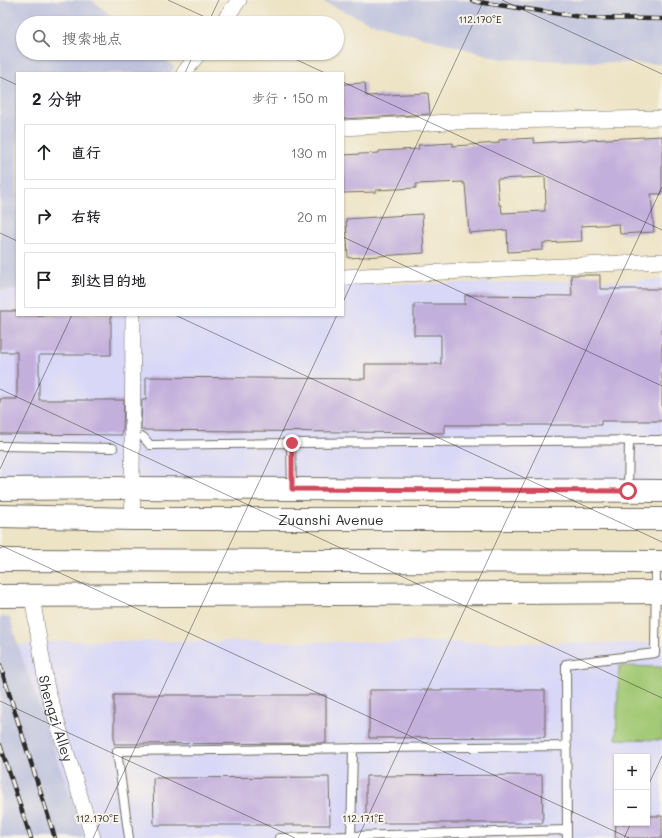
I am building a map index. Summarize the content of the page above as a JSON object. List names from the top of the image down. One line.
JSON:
{"streets":{"main road":["Zuanshi Avenue"],"street":["Shengzi Alley"]},"page":{"search":"搜索地点","heading":["2 分钟","步行 · 150 m"],"list":[["直行","130 m"],["右转","20 m"],"到达目的地"],"map_buttons":["+","−"]},"coordinates":["112.170°E","112.171°E"]}
